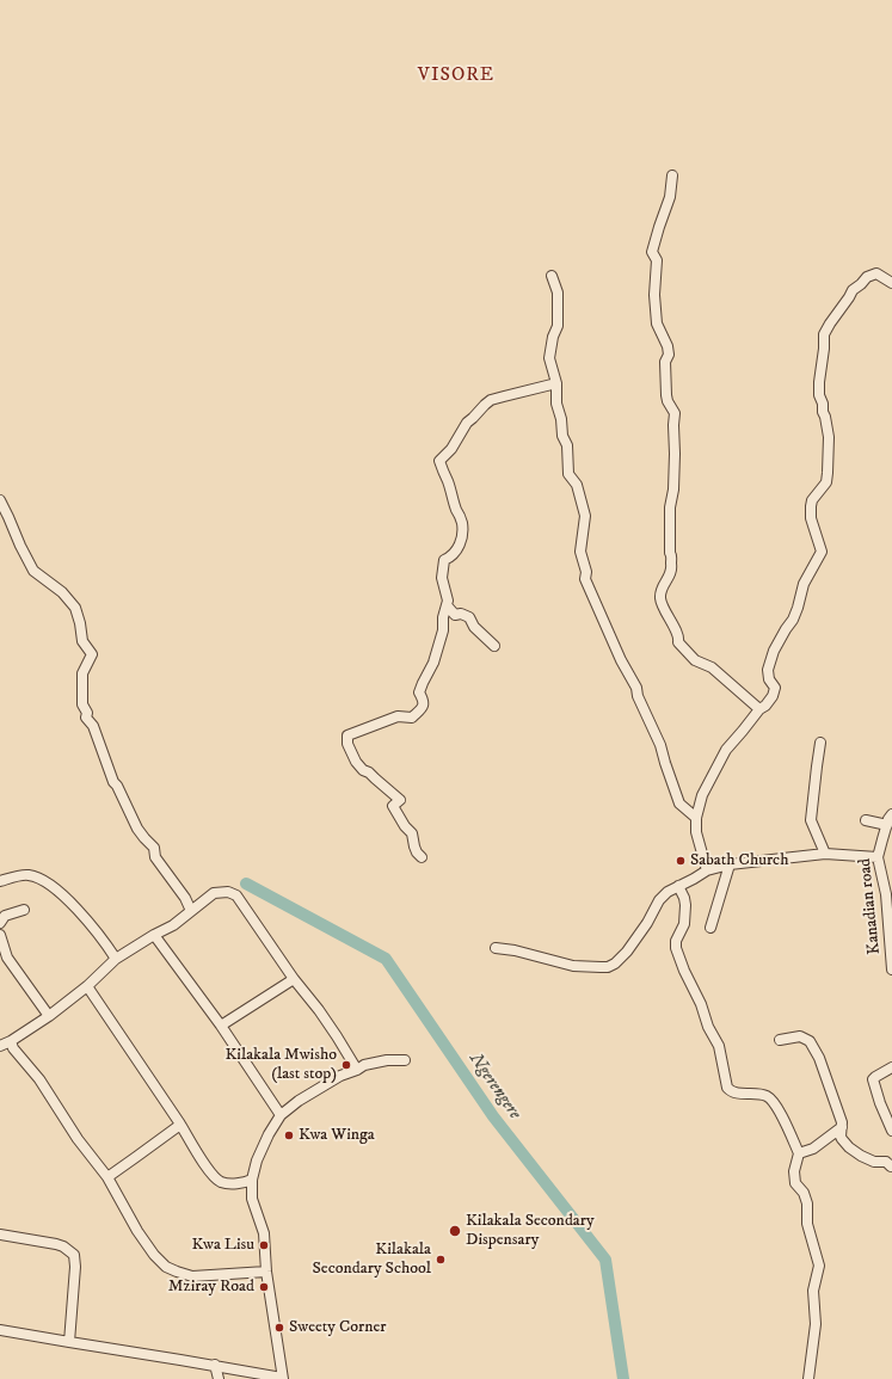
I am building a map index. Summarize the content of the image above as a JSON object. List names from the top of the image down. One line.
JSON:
{"streets":{"street":["Kanadian road"]},"districts":["VISORE"],"water":["Ngerengere"],"places":["Sabath Church","Kilakala Mwisho (last stop)","Kwa Winga","Kilakala Secondary Dispensary","Kwa Lisu","Kilakala Secondary School","Mziray Road","Sweety Corner"]}
